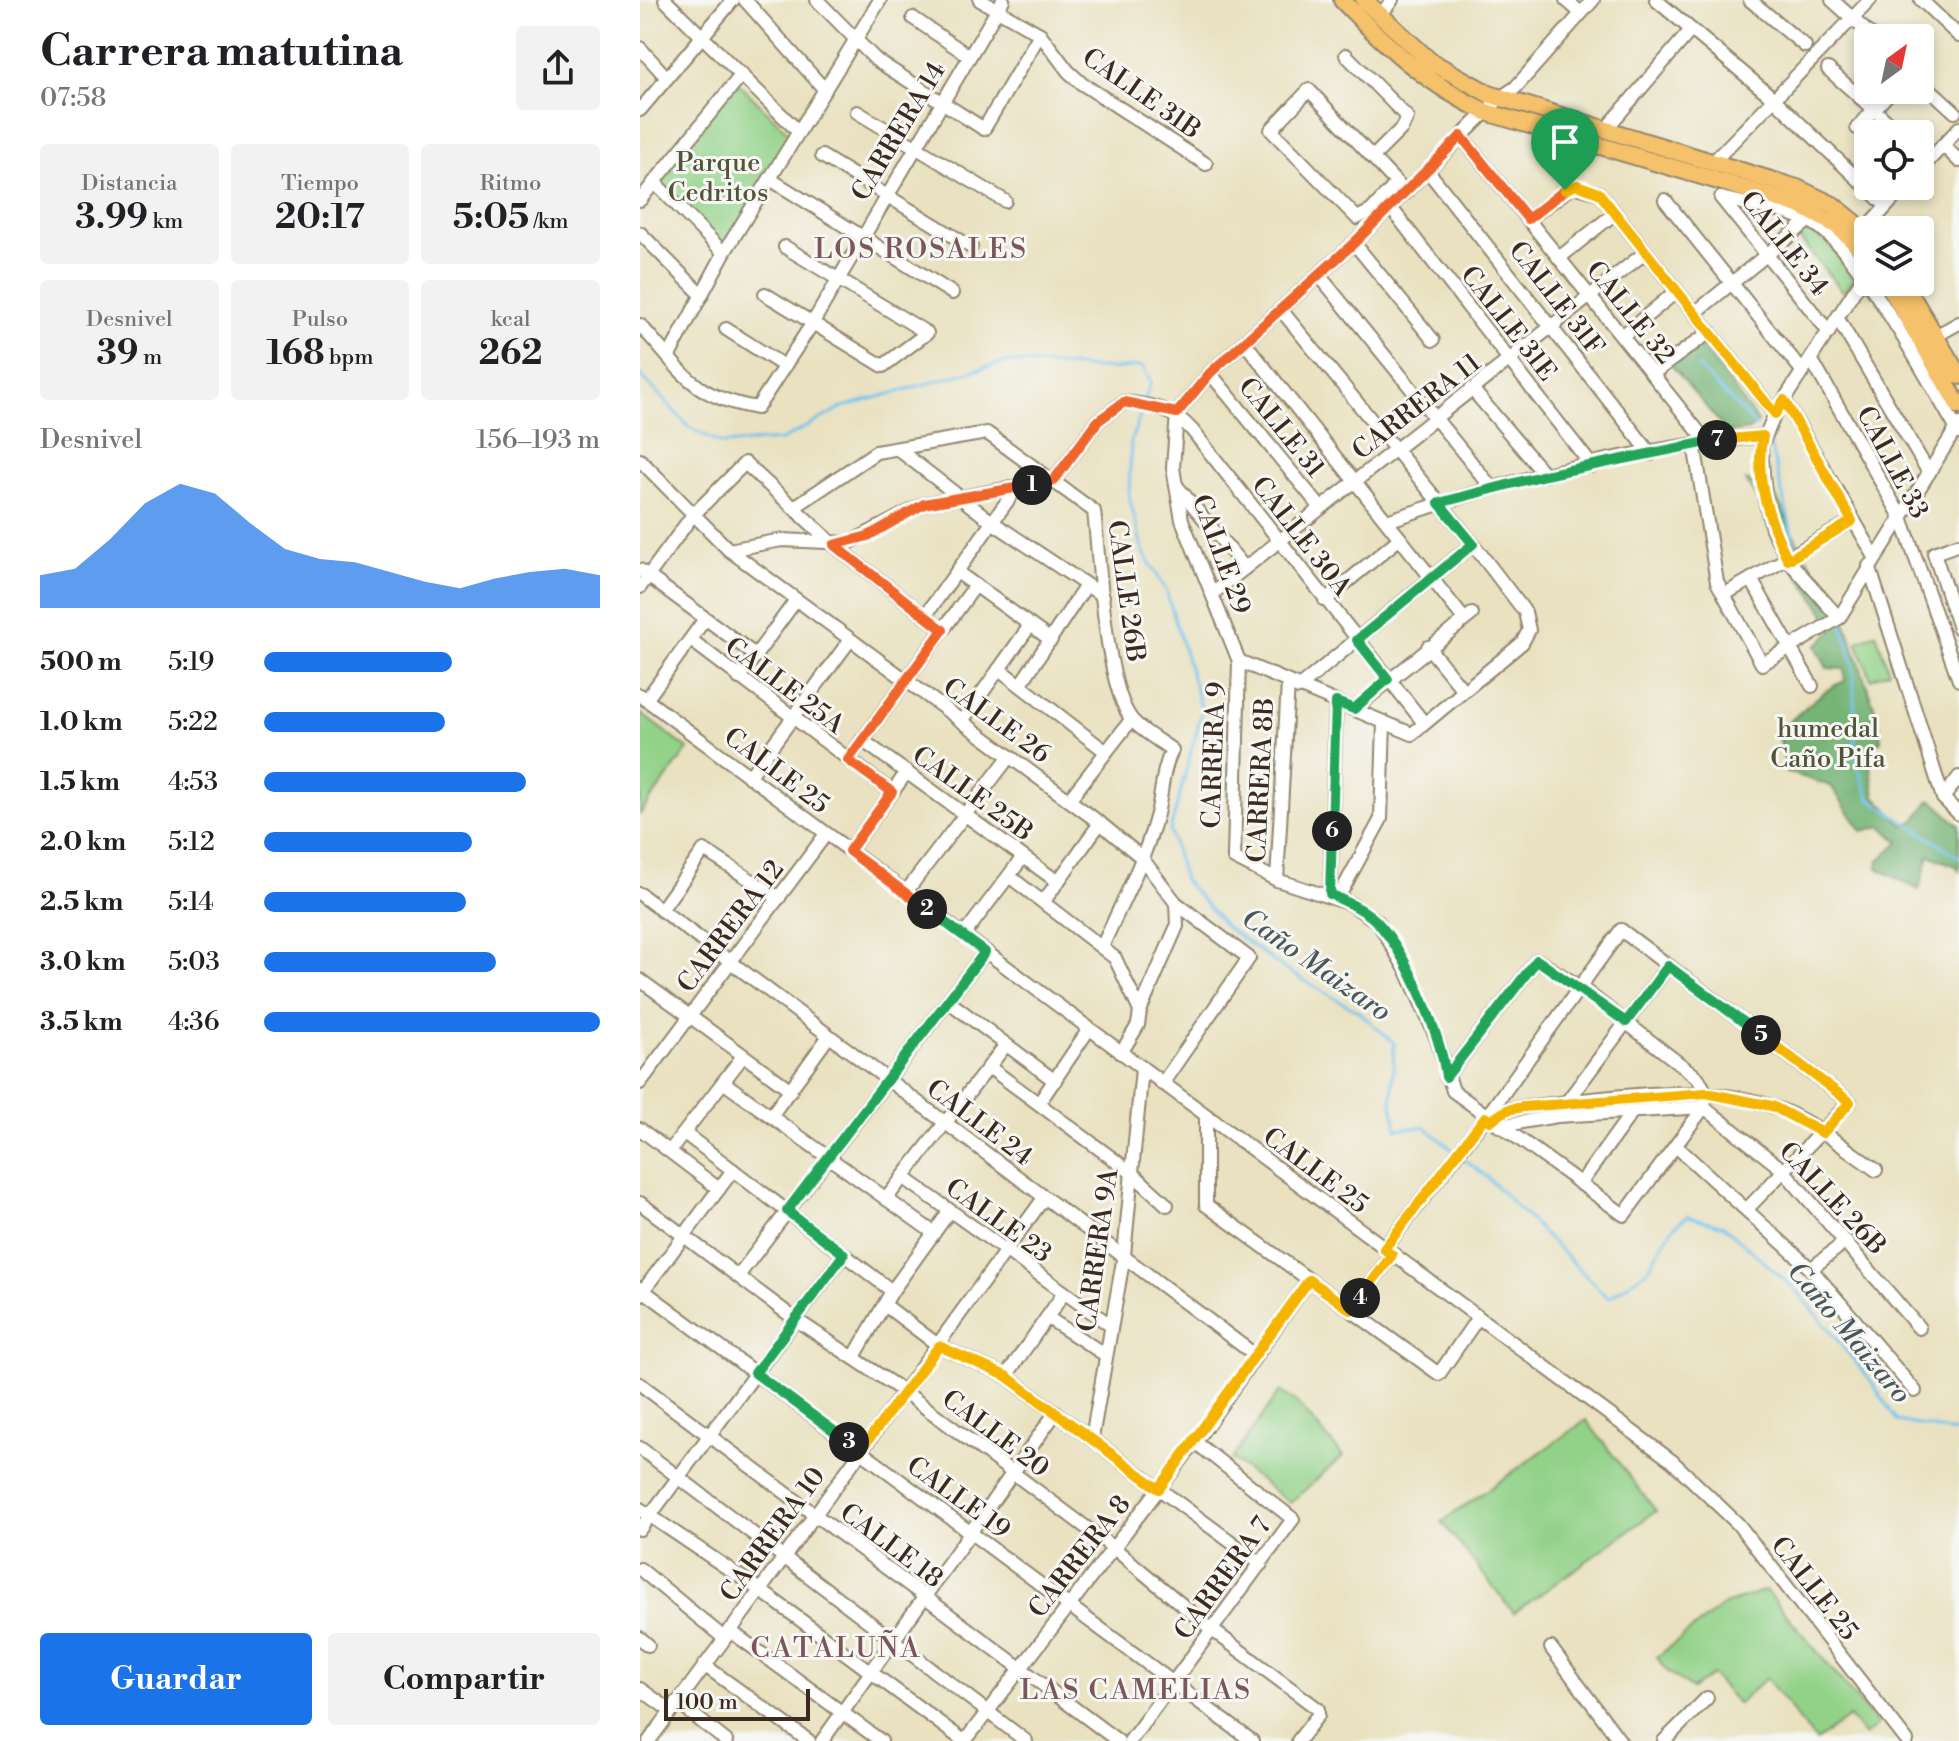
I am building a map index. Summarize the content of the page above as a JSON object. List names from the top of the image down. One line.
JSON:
{"streets":{"street":["CALLE 31B","CARRERA 14","CALLE 34","CALLE 31F","CALLE 32","CALLE 31E","CARRERA 11","CALLE 31","CALLE 33","CALLE 30A","CALLE 29","CALLE 26B","CALLE 25A","CALLE 26","CARRERA 9","CALLE 25","CARRERA 8B","CALLE 25B","CARRERA 12","CALLE 24","CALLE 23","CARRERA 9A","CALLE 20","CALLE 19","CARRERA 10","CALLE 18","CARRERA 8","CARRERA 7"]},"crossings":[["CALLE 31B","CARRERA 14"],["CALLE 31F","CARRERA 11"],["CALLE 32","CARRERA 11"],["CALLE 31E","CARRERA 11"],["CARRERA 11","CALLE 31"],["CARRERA 11","CALLE 30A"],["CARRERA 11","CALLE 29"],["CALLE 30A","CALLE 29"],["CALLE 30A","CARRERA 8B"],["CALLE 29","CARRERA 9"],["CALLE 26","CALLE 25"],["CARRERA 9","CARRERA 8B"],["CALLE 25","CARRERA 12"],["CALLE 25","CARRERA 9A"],["CARRERA 12","CALLE 24"],["CALLE 24","CARRERA 9A"],["CALLE 24","CARRERA 10"],["CALLE 24","CARRERA 8"],["CALLE 23","CARRERA 9A"],["CALLE 23","CARRERA 10"],["CALLE 20","CARRERA 10"],["CALLE 20","CARRERA 8"],["CALLE 20","CARRERA 7"],["CALLE 19","CARRERA 10"],["CALLE 19","CARRERA 8"],["CALLE 19","CARRERA 7"],["CARRERA 10","CALLE 18"],["CALLE 18","CARRERA 8"],["CARRERA 8","CARRERA 7"]],"districts":["LOS ROSALES","CATALUÑA","LAS CAMELIAS"],"water":["Caño Maizaro"],"parks":["Parque Cedritos","humedal Caño Pifa"],"scale_bar":"100 m","north":"top right","page":{"heading":["Carrera matutina","07:58"],"stats":[["Distancia","3.99 km"],["Tiempo","20:17"],["Ritmo","5:05 /km"],["Desnivel","39 m"],["Pulso","168 bpm"],["kcal","262"]],"chart":["Desnivel","156–193 m"],"pins":["7","1","6","2","5","4","3"],"list":[{"name":"500 m","note":"5:19"},{"name":"1.0 km","note":"5:22"},{"name":"1.5 km","note":"4:53"},{"name":"2.0 km","note":"5:12"},{"name":"2.5 km","note":"5:14"},{"name":"3.0 km","note":"5:03"},{"name":"3.5 km","note":"4:36"}],"buttons":["Guardar","Compartir"],"scale":"100 m"}}
